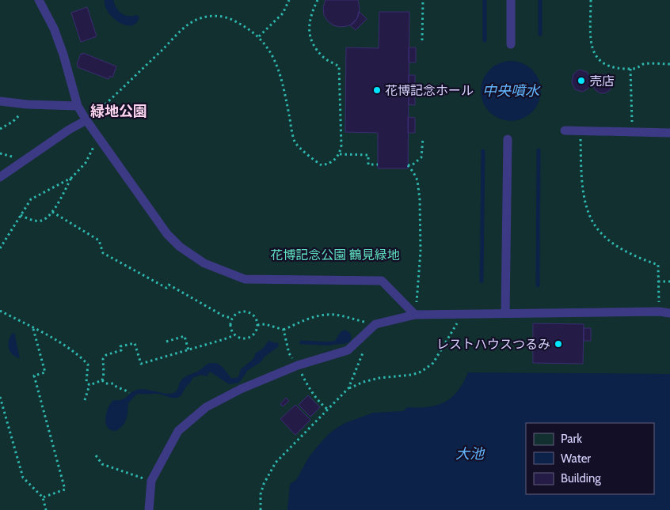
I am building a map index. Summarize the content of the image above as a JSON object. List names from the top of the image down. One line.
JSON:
{"districts":["緑地公園"],"water":["中央噴水","大池"],"parks":["花博記念公園 鶴見緑地"],"places":["売店","花博記念ホール","レストハウスつるみ"],"legend":["Park","Water","Building"]}
